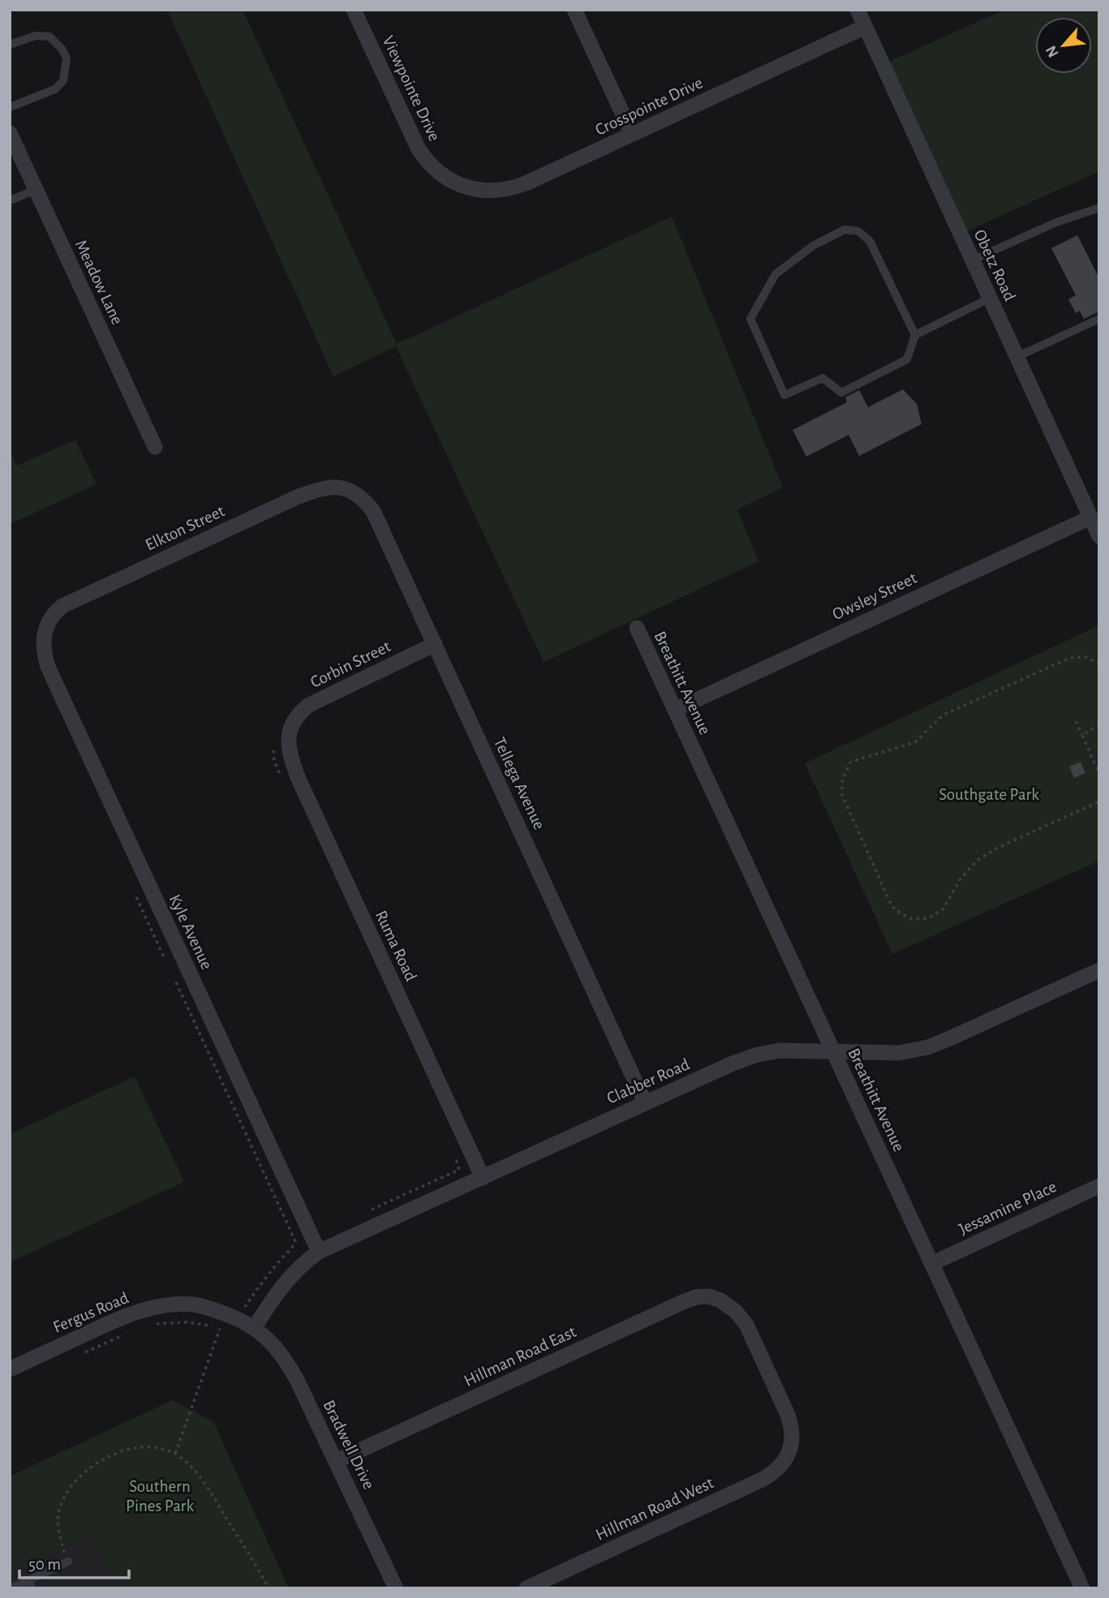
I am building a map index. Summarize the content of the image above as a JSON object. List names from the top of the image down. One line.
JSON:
{"streets":{"street":["Viewpointe Drive","Crosspointe Drive","Obetz Road","Meadow Lane","Elkton Street","Owsley Street","Corbin Street","Breathitt Avenue","Tellega Avenue","Kyle Avenue","Ruma Road","Clabber Road","Jessamine Place","Fergus Road","Hillman Road East","Bradwell Drive","Hillman Road West"]},"crossings":[["Viewpointe Drive","Crosspointe Drive"],["Crosspointe Drive","Obetz Road"],["Obetz Road","Owsley Street"],["Elkton Street","Tellega Avenue"],["Elkton Street","Kyle Avenue"],["Owsley Street","Breathitt Avenue"],["Corbin Street","Tellega Avenue"],["Corbin Street","Ruma Road"],["Breathitt Avenue","Clabber Road"],["Breathitt Avenue","Jessamine Place"],["Tellega Avenue","Clabber Road"],["Kyle Avenue","Clabber Road"],["Ruma Road","Clabber Road"],["Clabber Road","Fergus Road"],["Clabber Road","Bradwell Drive"],["Fergus Road","Bradwell Drive"],["Hillman Road East","Bradwell Drive"],["Hillman Road East","Hillman Road West"]],"parks":["Southgate Park","Southern Pines Park"],"scale_bar":"50 m","north":"bottom left"}
